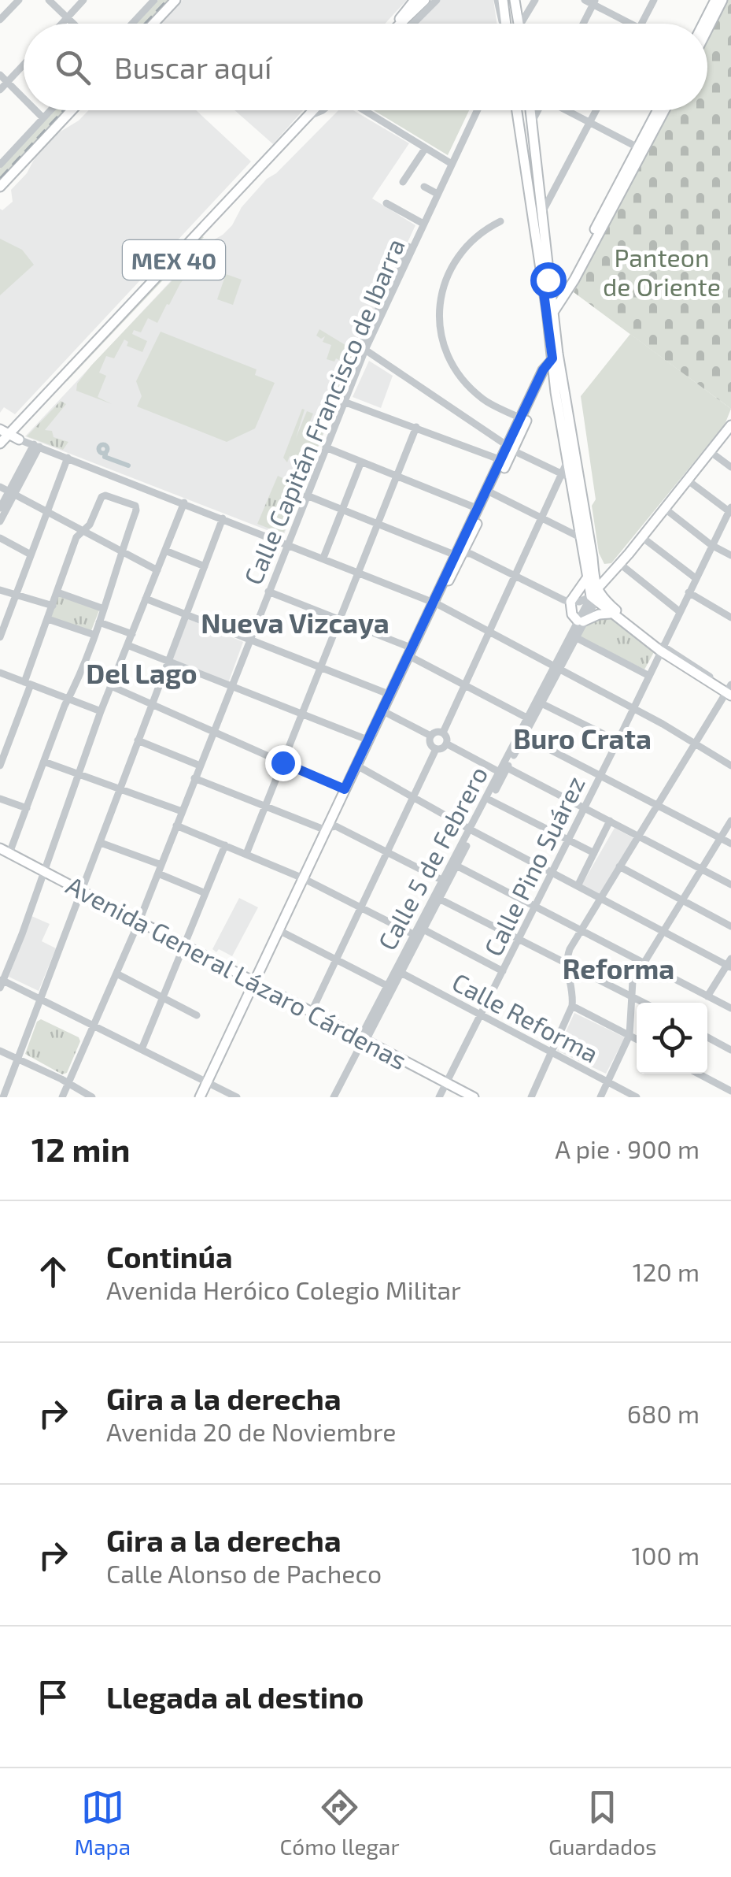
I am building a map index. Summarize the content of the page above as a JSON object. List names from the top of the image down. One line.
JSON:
{"streets":{"main road":["MEX 40","Avenida General Lázaro Cárdenas"],"street":["Calle Capitán Francisco de Ibarra","Calle 5 de Febrero","Calle Pino Suárez","Calle Reforma"]},"crossings":[["Calle Capitán Francisco de Ibarra","Avenida General Lázaro Cárdenas"],["Calle 5 de Febrero","Avenida General Lázaro Cárdenas"],["Calle 5 de Febrero","Calle Reforma"],["Calle Pino Suárez","Avenida General Lázaro Cárdenas"],["Calle Pino Suárez","Calle Reforma"]],"districts":["Nueva Vizcaya","Del Lago","Buro Crata","Reforma"],"parks":["Panteon de Oriente"],"page":{"search":"Buscar aquí","heading":["12 min","A pie · 900 m"],"list":[["Continúa","Avenida Heróico Colegio Militar","120 m"],["Gira a la derecha","Avenida 20 de Noviembre","680 m"],["Gira a la derecha","Calle Alonso de Pacheco","100 m"],"Llegada al destino"],"nav":["Mapa","Cómo llegar","Guardados"]}}
